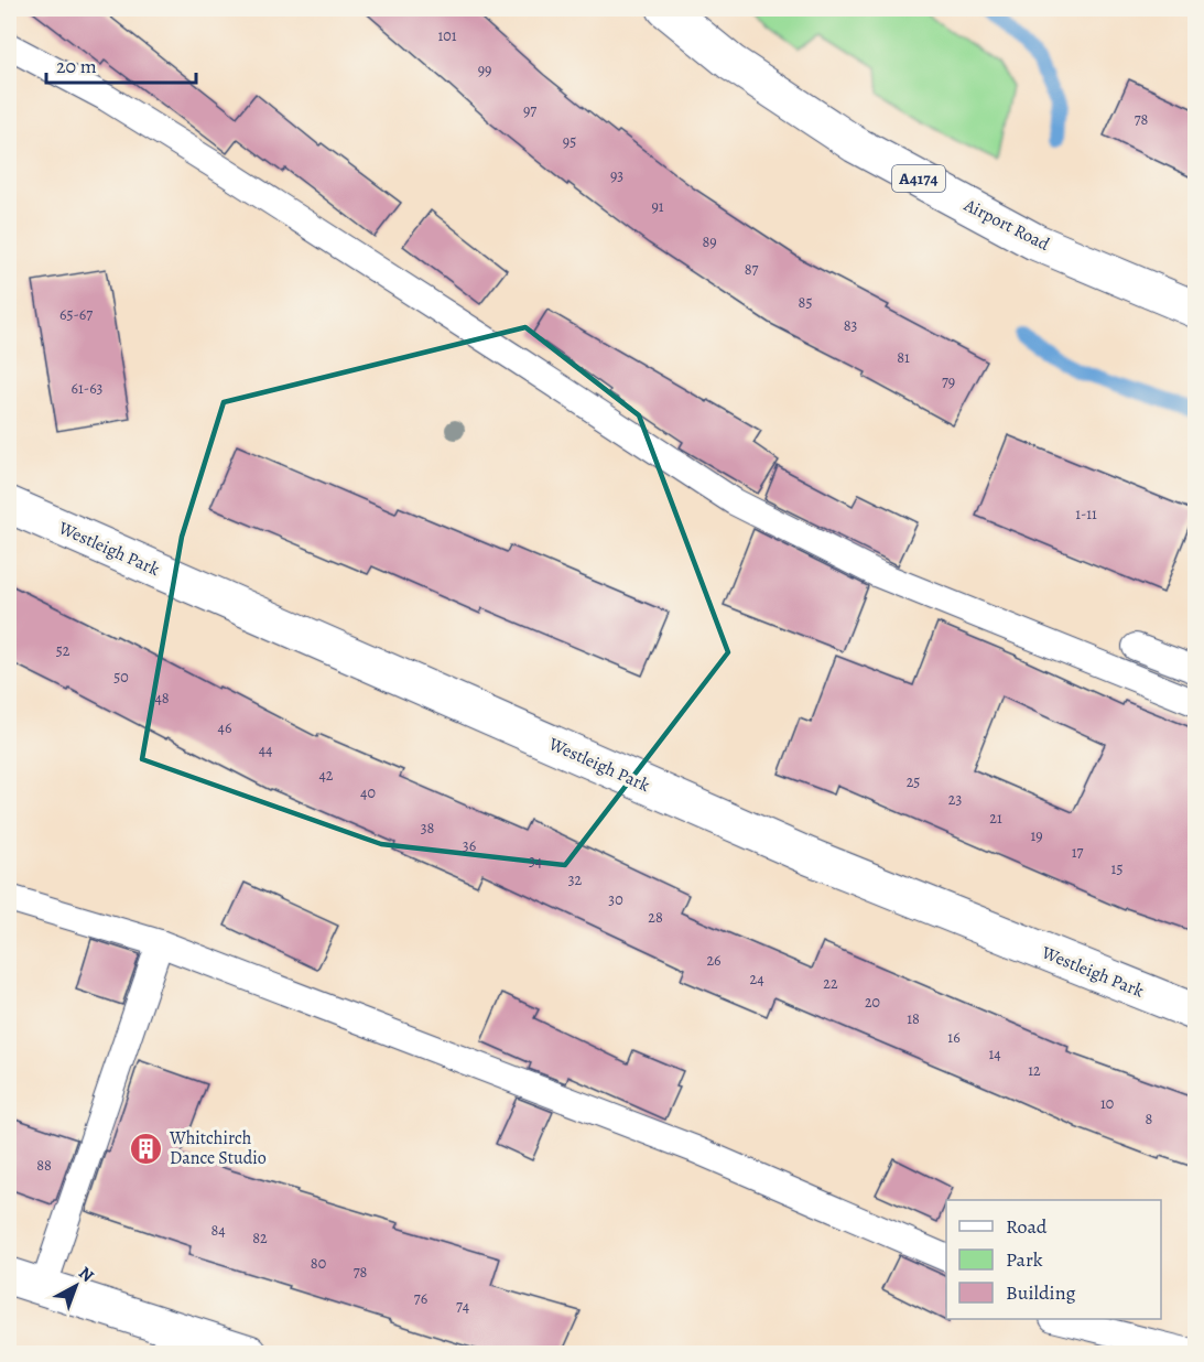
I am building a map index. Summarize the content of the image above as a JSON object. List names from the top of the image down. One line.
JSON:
{"streets":{"main road":["A4174","Airport Road","Westleigh Park"]},"places":{"building":["Whitchirch Dance Studio"]},"house_numbers":["101","99","97","78","95","93","91","89","87","85","65-67","83","81","79","61-63","1-11","52","50","48","46","44","42","25","40","23","21","38","19","36","17","34","15","32","30","28","26","24","22","20","18","16","14","12","10","8","88","84","82","80","78","76","74"],"legend":["Road","Park","Building"],"scale_bar":"20 m","north":"top right"}
